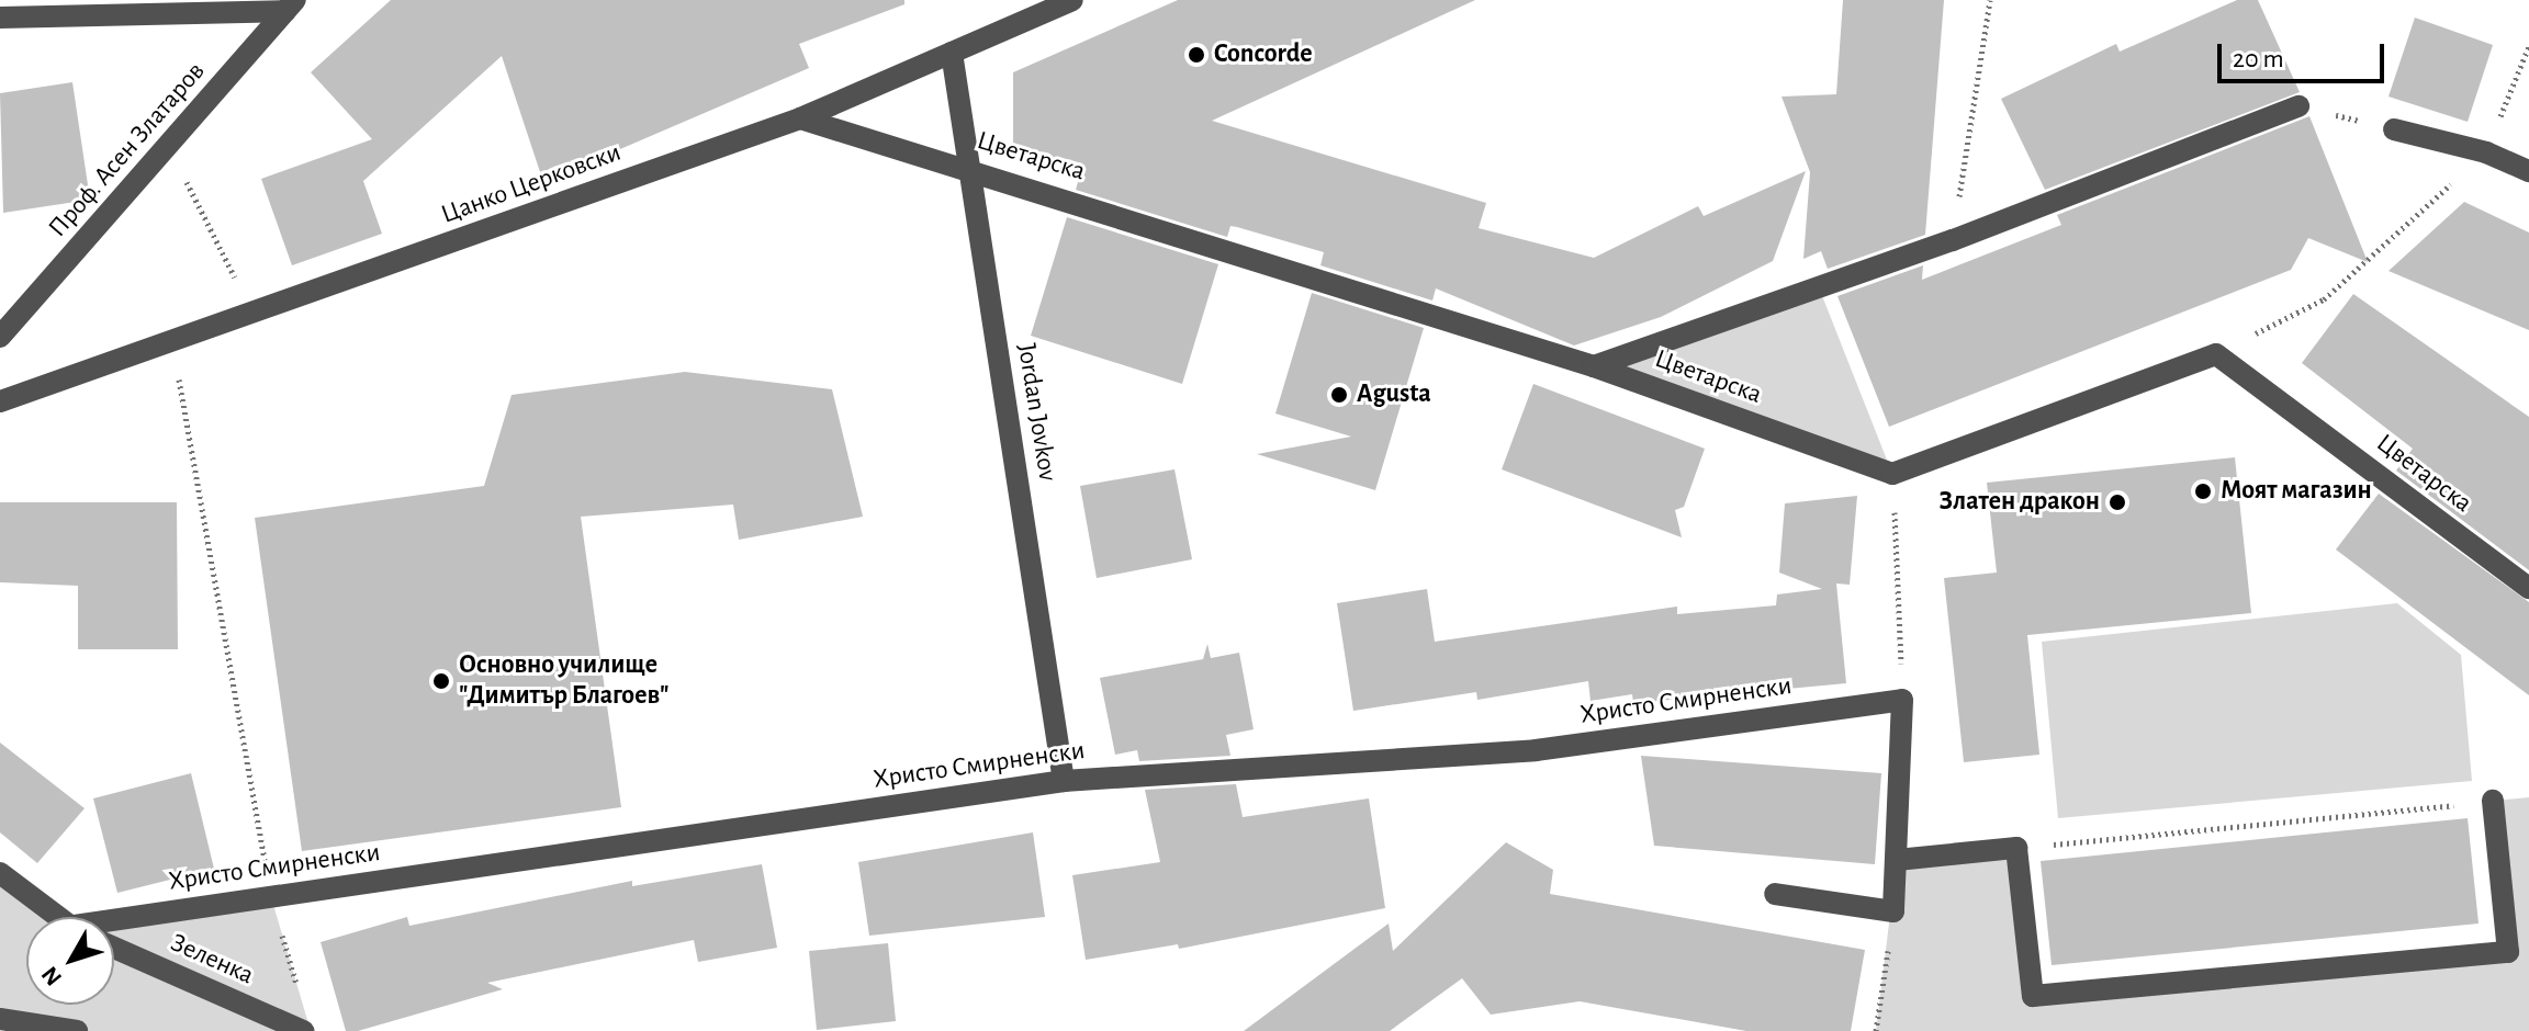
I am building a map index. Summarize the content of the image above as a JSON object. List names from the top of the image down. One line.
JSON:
{"streets":{"street":["Проф. Асен Златаров","Цветарска","Цанко Церковски","Jordan Jovkov","Христо Смирненски","Зеленка"]},"crossings":[["Цветарска","Цанко Церковски"],["Цветарска","Jordan Jovkov"],["Цанко Церковски","Jordan Jovkov"],["Jordan Jovkov","Христо Смирненски"]],"places":["Concorde","Agusta","Моят магазин","Златен дракон","Основно училище \"Димитър Благоев\""],"scale_bar":"20 m","north":"bottom left"}
